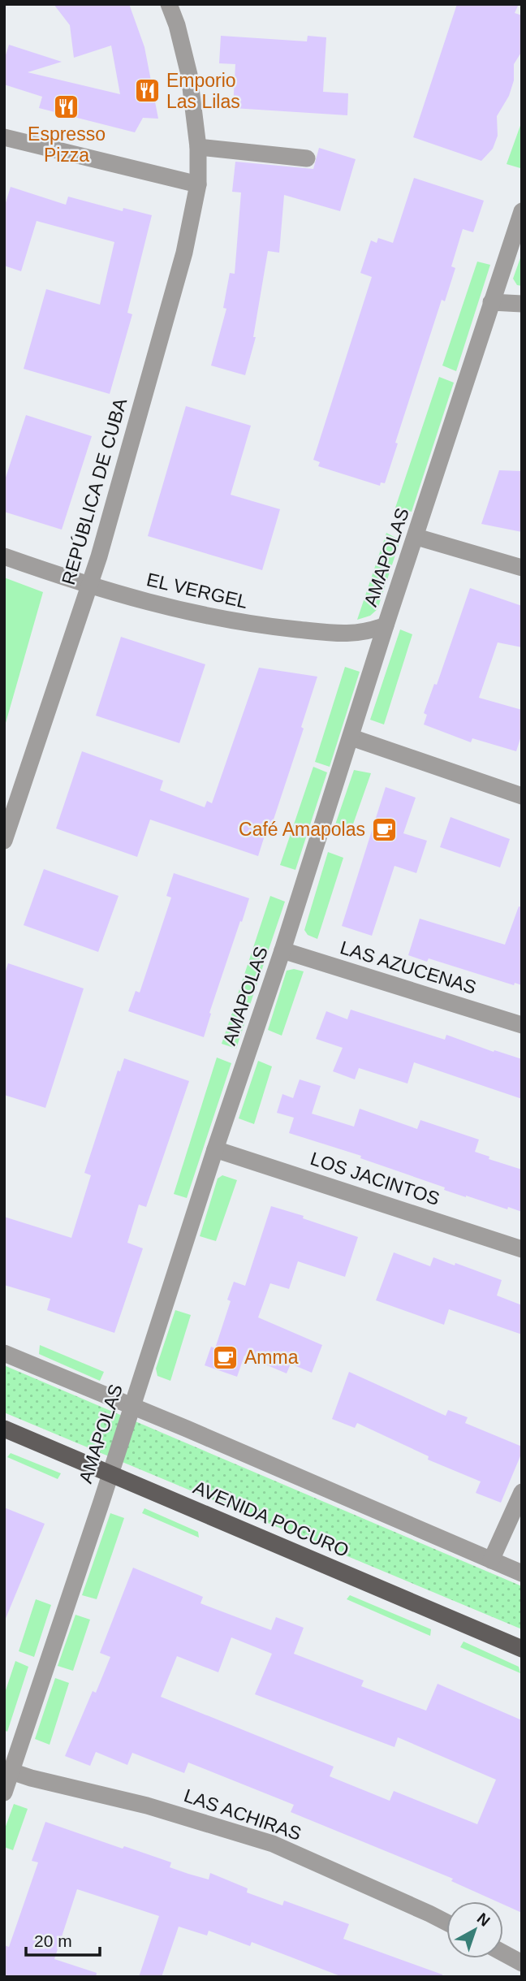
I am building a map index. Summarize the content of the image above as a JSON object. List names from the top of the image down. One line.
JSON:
{"streets":{"main road":["AVENIDA POCURO"],"street":["REPÚBLICA DE CUBA","AMAPOLAS","EL VERGEL","LAS AZUCENAS","LOS JACINTOS","LAS ACHIRAS"]},"crossings":[["REPÚBLICA DE CUBA","EL VERGEL"],["AMAPOLAS","EL VERGEL"],["AMAPOLAS","LAS AZUCENAS"],["AMAPOLAS","LOS JACINTOS"],["AMAPOLAS","AVENIDA POCURO"],["AMAPOLAS","LAS ACHIRAS"]],"places":{"restaurant":["Emporio Las Lilas","Espresso Pizza"],"cafe":["Café Amapolas","Amma"]},"scale_bar":"20 m","north":"top right"}
